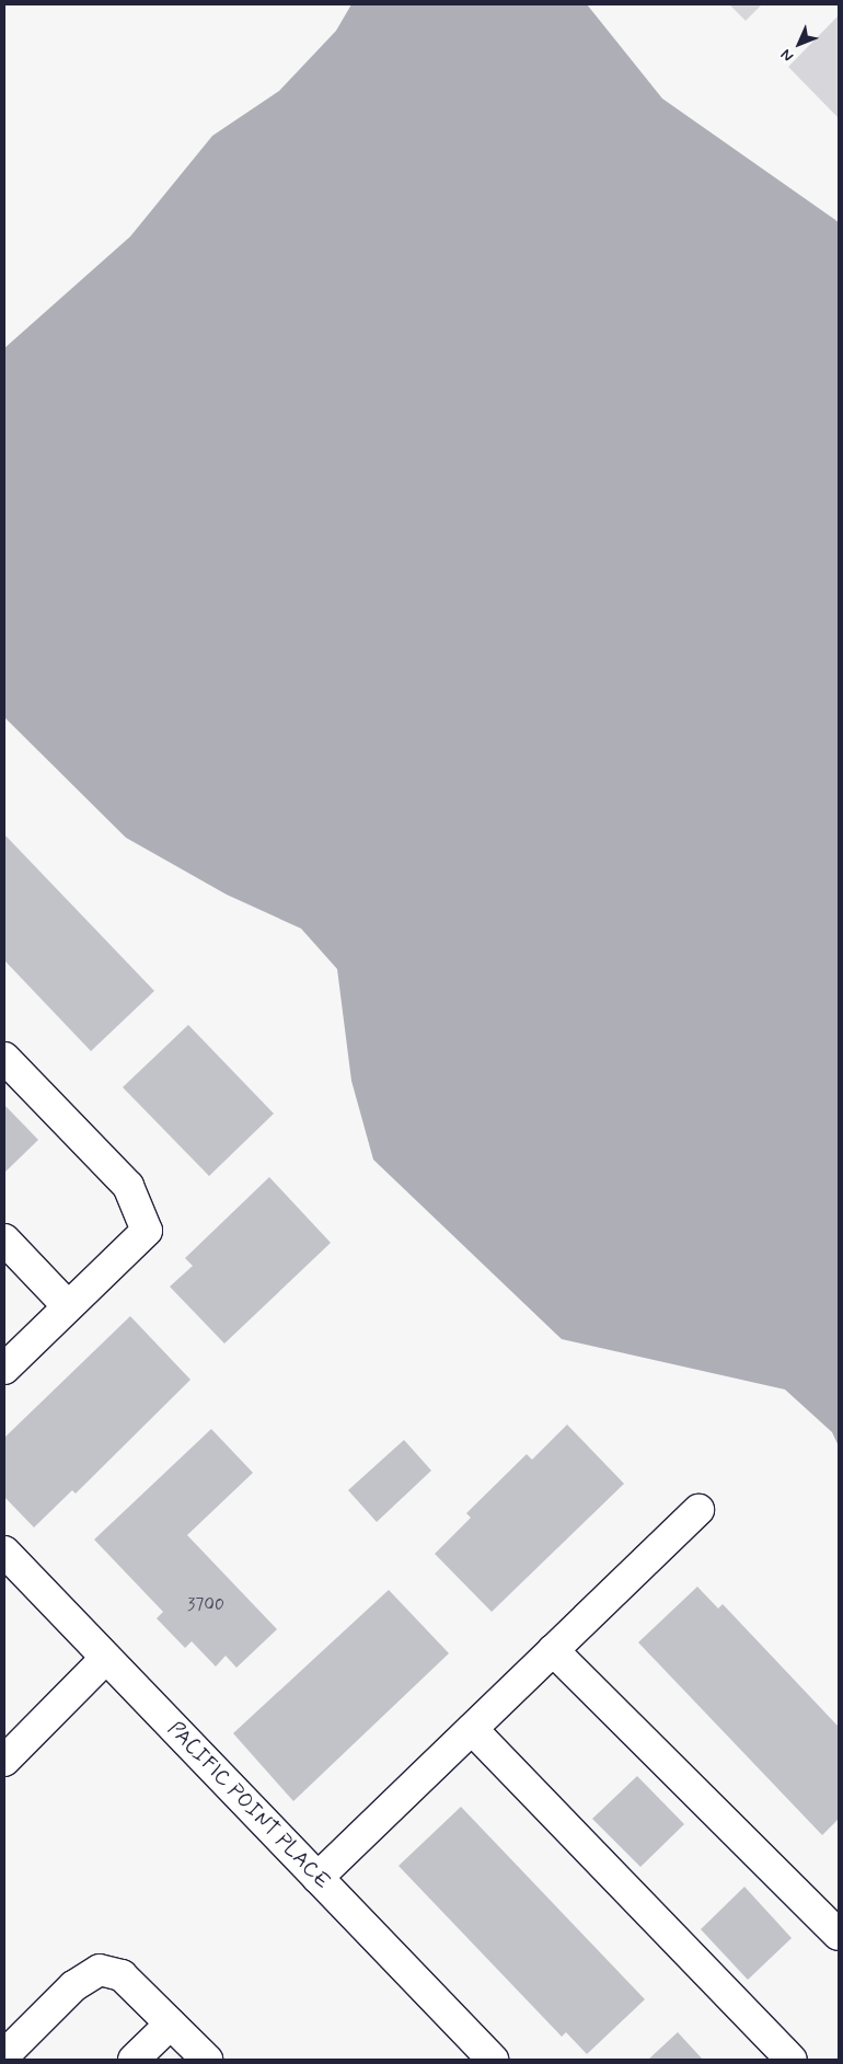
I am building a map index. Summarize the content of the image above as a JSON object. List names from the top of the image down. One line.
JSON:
{"streets":{"street":["PACIFIC POINT PLACE"]},"house_numbers":["3700"],"north":"bottom left"}
